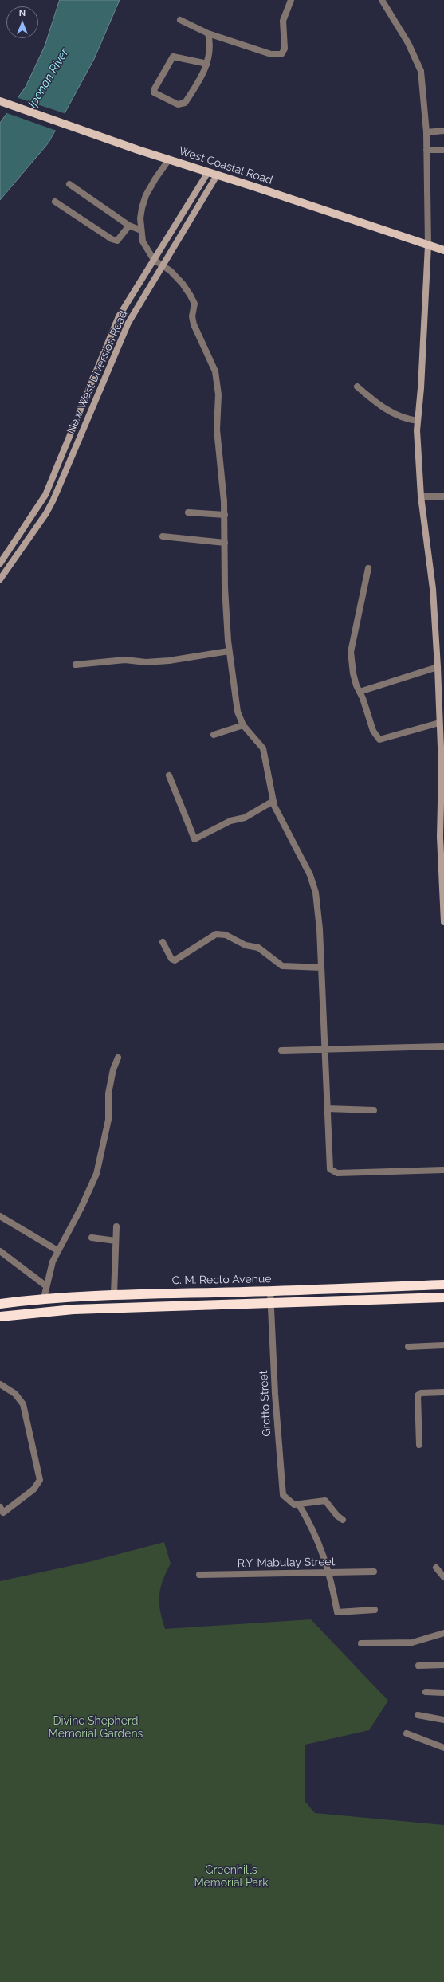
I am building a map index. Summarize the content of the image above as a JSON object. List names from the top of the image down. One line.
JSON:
{"streets":{"highway":["C. M. Recto Avenue"],"main road":["West Coastal Road"],"street":["New West Diversion Road","Grotto Street","R.Y. Mabulay Street"]},"crossings":[["West Coastal Road","New West Diversion Road"],["C. M. Recto Avenue","Grotto Street"]],"water":["Iponan River"],"parks":["Divine Shepherd Memorial Gardens","Greenhills Memorial Park"],"north":"top"}
